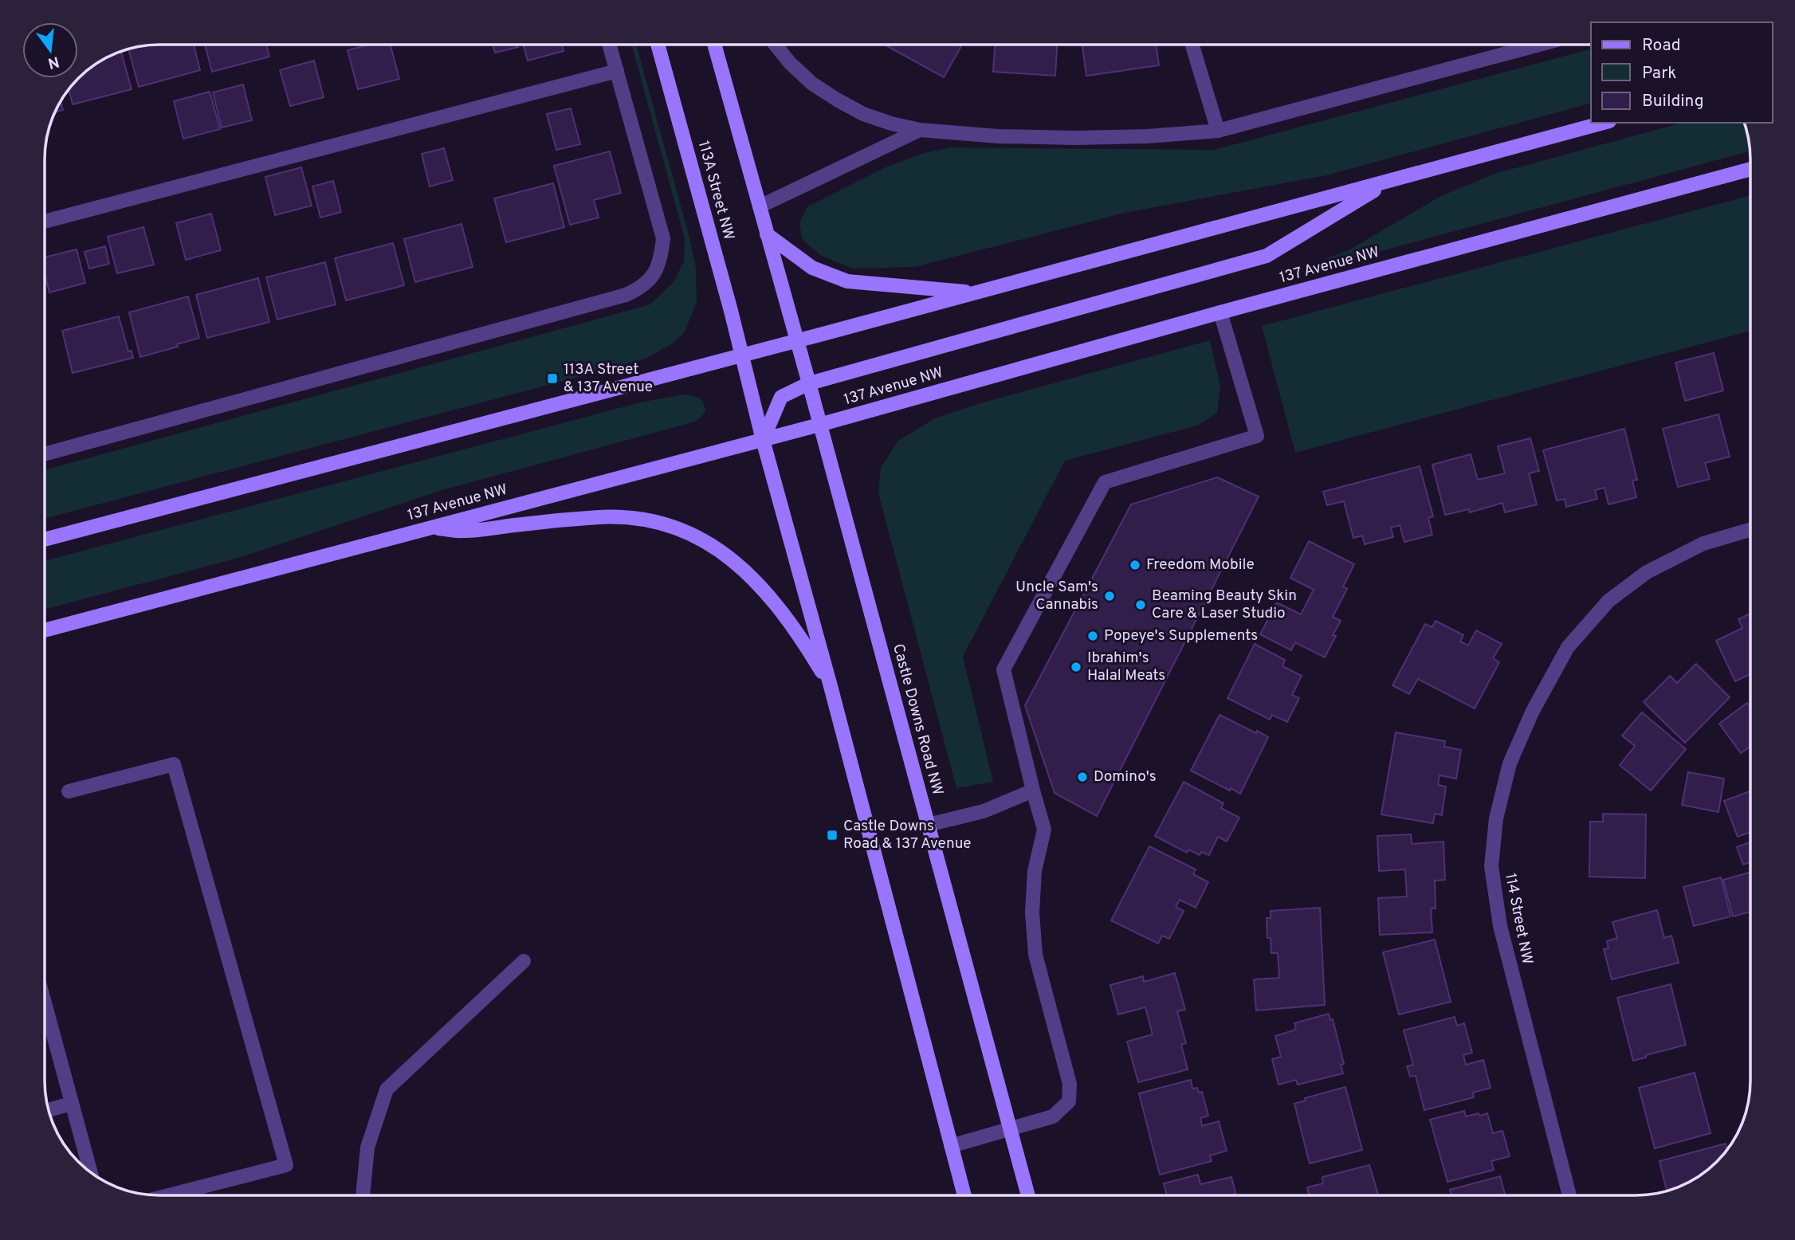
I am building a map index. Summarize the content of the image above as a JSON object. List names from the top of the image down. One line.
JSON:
{"streets":{"main road":["113A Street NW","137 Avenue NW","Castle Downs Road NW"],"street":["114 Street NW"]},"crossings":[["137 Avenue NW","Castle Downs Road NW"]],"places":{"transit":["113A Street & 137 Avenue","Castle Downs Road & 137 Avenue"],"other":["Freedom Mobile","Uncle Sam's Cannabis","Beaming Beauty Skin Care & Laser Studio","Popeye's Supplements","Ibrahim's Halal Meats","Domino's"]},"legend":["Road","Park","Building"],"north":"bottom"}
